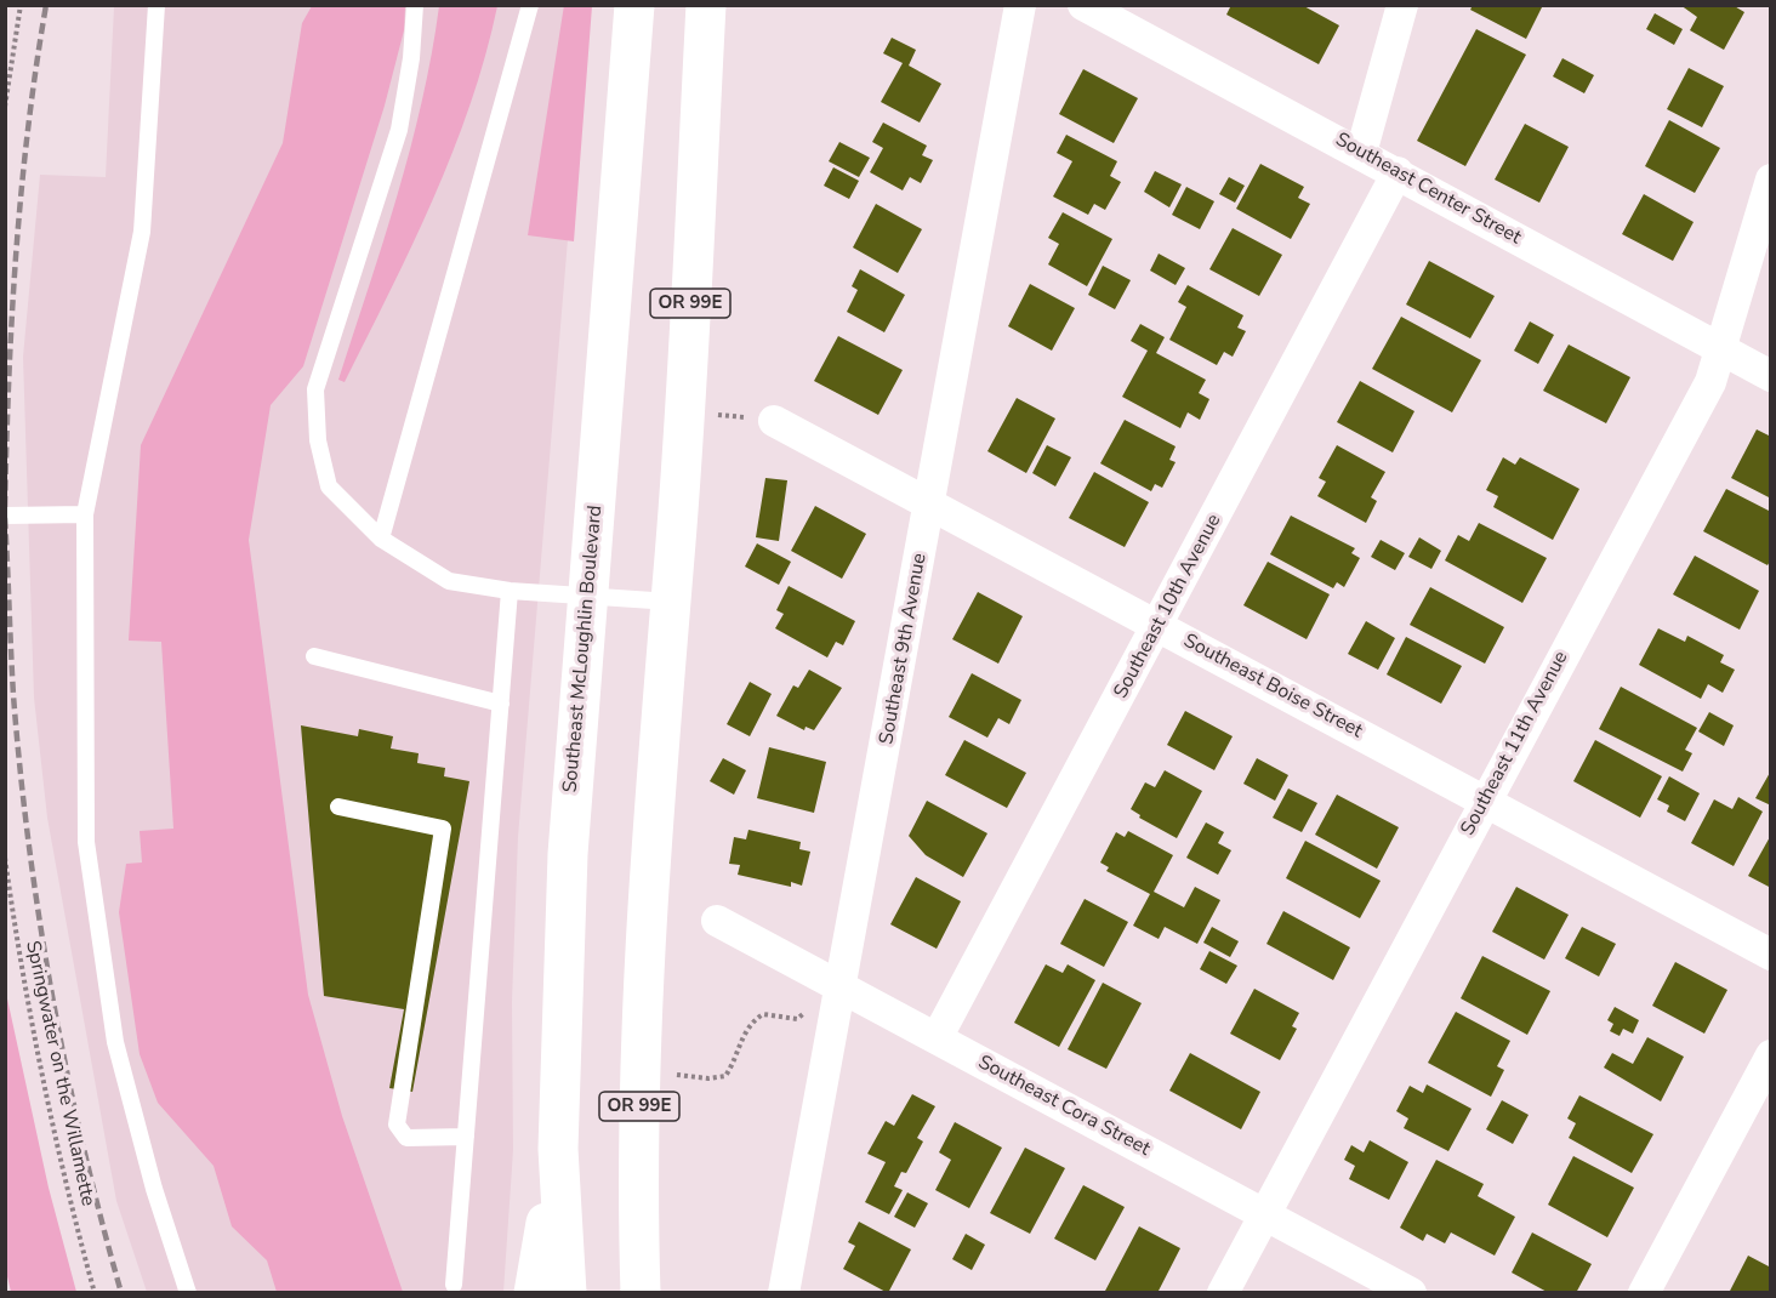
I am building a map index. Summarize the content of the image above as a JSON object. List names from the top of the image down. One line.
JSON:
{"streets":{"highway":["OR 99E","Southeast McLoughlin Boulevard"],"street":["Southeast Center Street","Southeast 10th Avenue","Southeast 9th Avenue","Southeast Boise Street","Southeast 11th Avenue","Southeast Cora Street"],"path":["Springwater on the Willamette"]},"crossings":[["Southeast Center Street","Southeast 10th Avenue"],["Southeast Center Street","Southeast 11th Avenue"],["Southeast 10th Avenue","Southeast Boise Street"],["Southeast 10th Avenue","Southeast Cora Street"],["Southeast 9th Avenue","Southeast Boise Street"],["Southeast 9th Avenue","Southeast Cora Street"],["Southeast Boise Street","Southeast 11th Avenue"],["Southeast 11th Avenue","Southeast Cora Street"]]}
